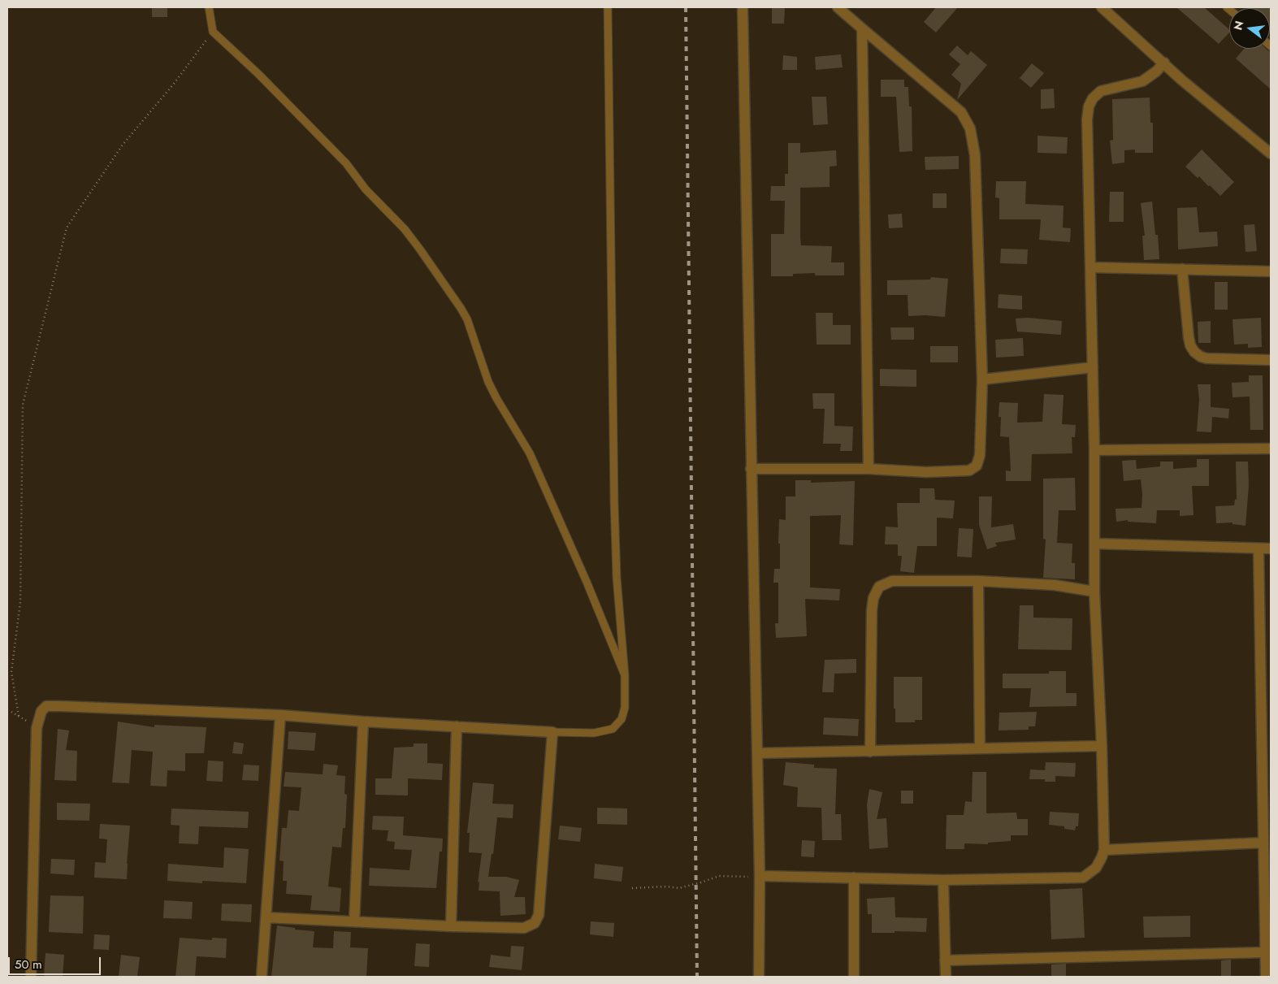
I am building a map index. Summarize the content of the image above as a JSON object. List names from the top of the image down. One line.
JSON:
{"scale_bar":"50 m","north":"left"}
